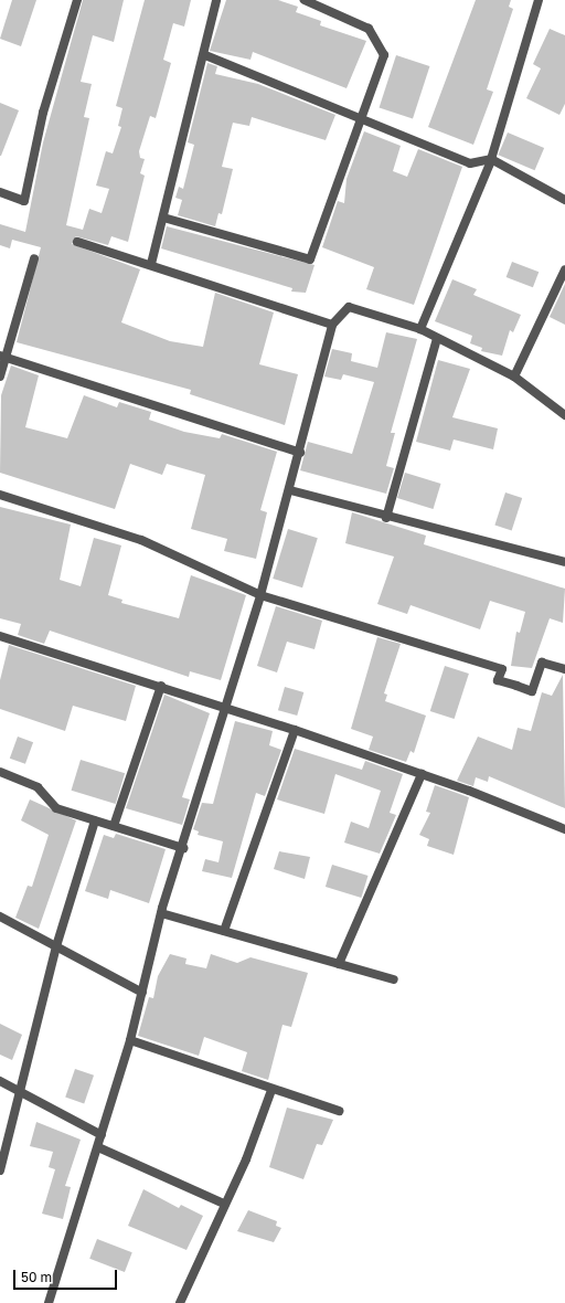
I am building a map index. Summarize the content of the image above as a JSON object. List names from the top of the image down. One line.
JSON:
{"scale_bar":"50 m"}
